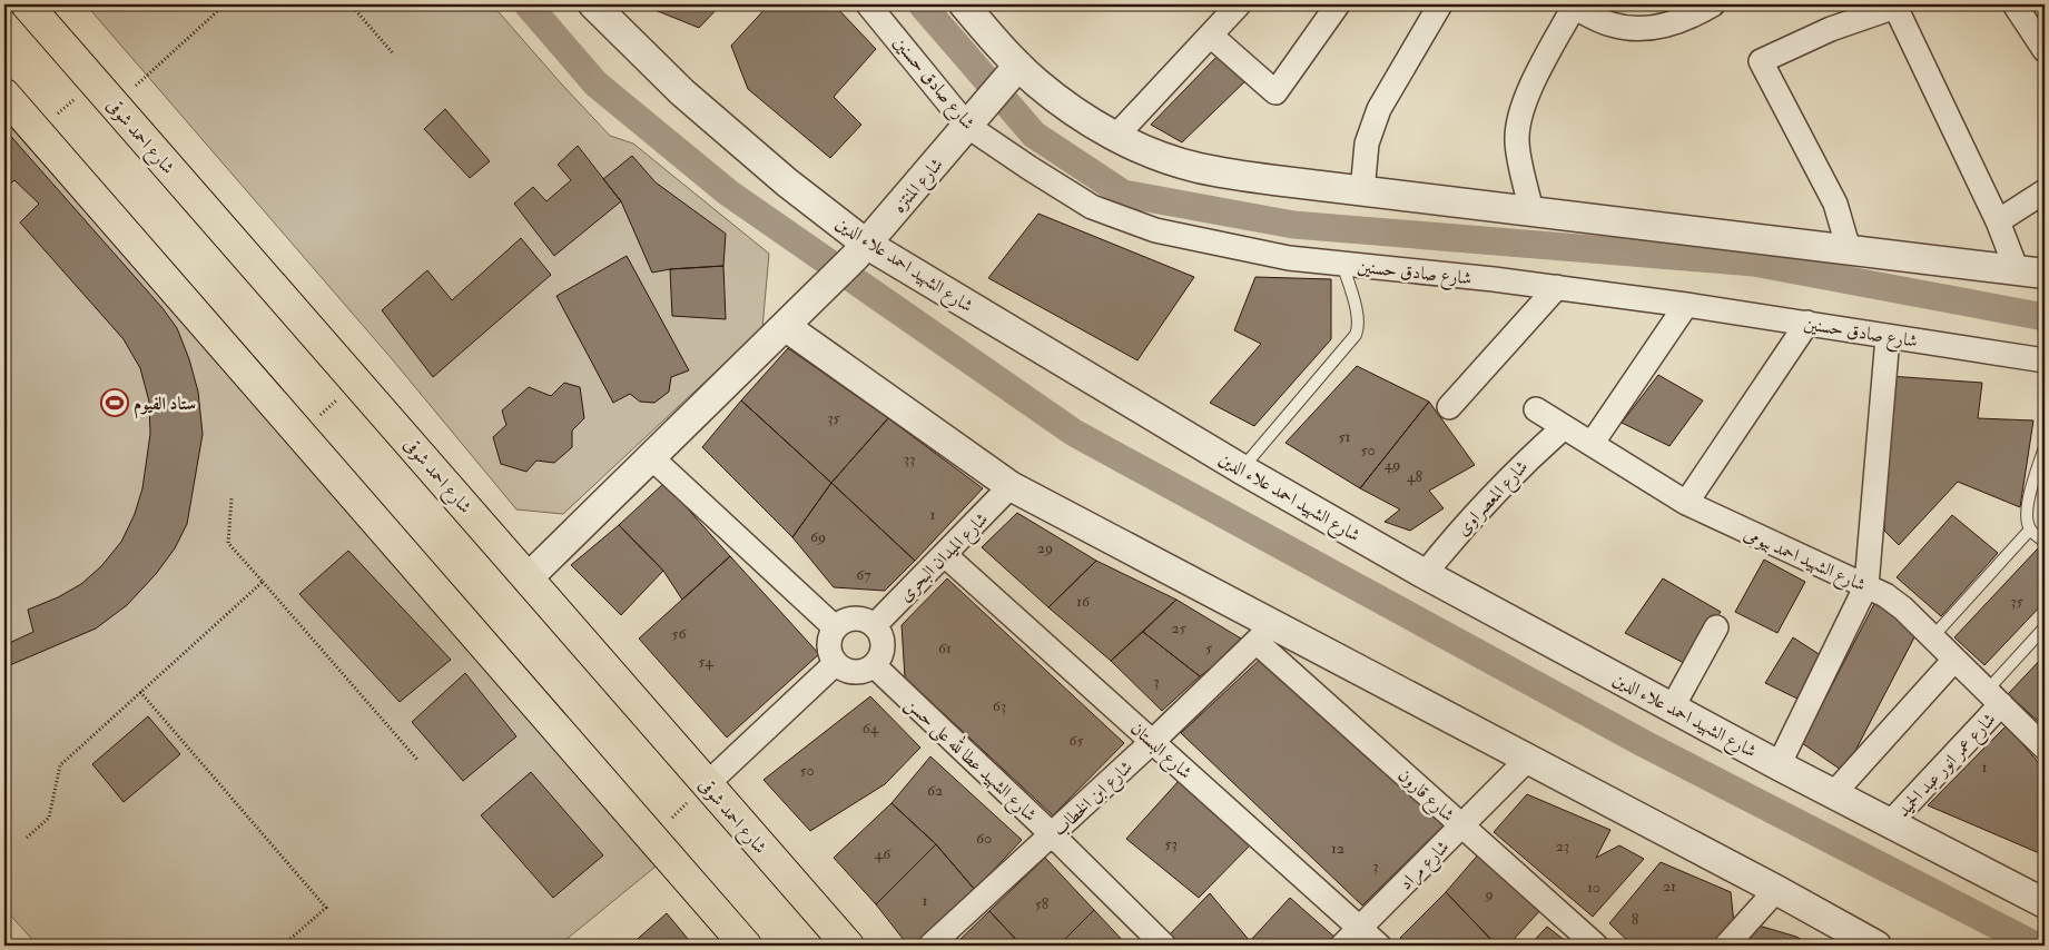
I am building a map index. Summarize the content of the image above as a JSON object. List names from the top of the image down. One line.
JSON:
{"streets":{"main road":["شارع احمد شوقى"],"street":["شارع صادق حسنين","شارع المنتزه","شارع الشهيد احمد علاء الدين","شارع المعصراوى","شارع الميدان البحرى","شارع الشهيد احمد بيومى","شارع البستان","شارع الشهيد عطا لله على حسن","شارع عمر انور عبد الحميد","شارع قارون","شارع ابن الخطاب","شارع مراد"]},"crossings":[["شارع صادق حسنين","شارع المنتزه"],["شارع احمد شوقى","شارع المنتزه"],["شارع المنتزه","شارع الشهيد احمد علاء الدين"],["شارع الشهيد احمد علاء الدين","شارع المعصراوى"],["شارع الشهيد احمد علاء الدين","شارع عمر انور عبد الحميد"],["شارع المعصراوى","شارع الشهيد احمد بيومى"],["شارع الميدان البحرى","شارع البستان"],["شارع الميدان البحرى","شارع الشهيد عطا لله على حسن"],["شارع الشهيد احمد بيومى","شارع عمر انور عبد الحميد"],["شارع البستان","شارع ابن الخطاب"],["شارع البستان","شارع مراد"],["شارع الشهيد عطا لله على حسن","شارع ابن الخطاب"],["شارع قارون","شارع ابن الخطاب"],["شارع قارون","شارع مراد"]],"places":{"sports":["ستاد الفيوم"]},"house_numbers":["35","51","50","33","49","48","1","69","29","67","16","35","25","56","61","5","54","3","63","64","65","1","50","62","60","53","23","12","46","3","21","10","9","1","58","8"]}
